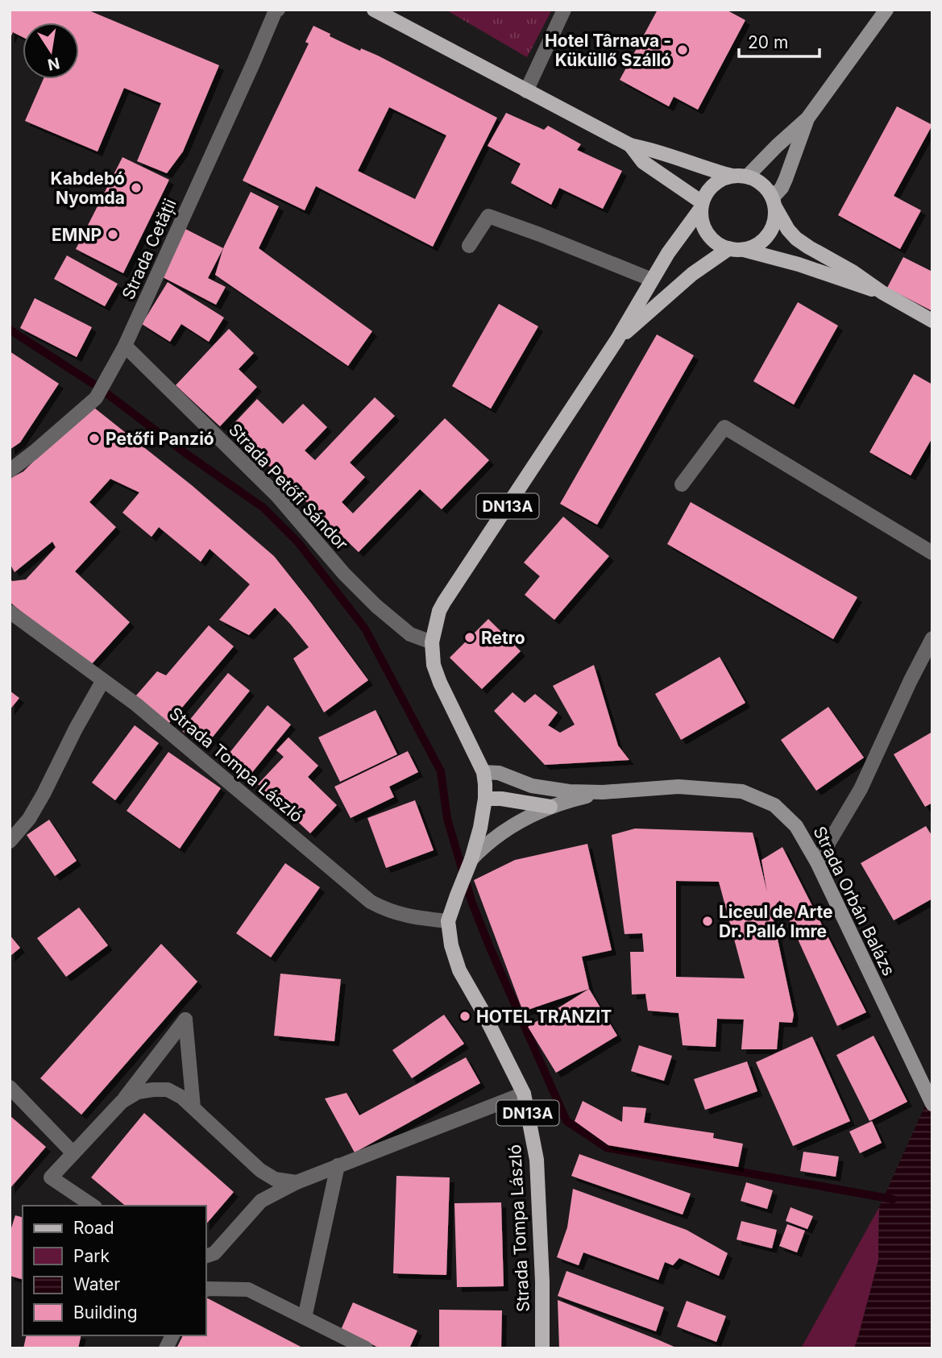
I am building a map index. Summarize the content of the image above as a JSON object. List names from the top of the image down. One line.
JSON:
{"streets":{"main road":["DN13A","Strada Tompa László","Strada Orbán Balázs"],"street":["Strada Cetății","Strada Petőfi Sándor"]},"crossings":[["Strada Cetății","Strada Petőfi Sándor"],["Strada Petőfi Sándor","DN13A"],["DN13A","Strada Tompa László"],["DN13A","Strada Orbán Balázs"],["Strada Tompa László","Strada Orbán Balázs"]],"places":["Hotel Târnava - Küküllő Szálló","Kabdebó Nyomda","EMNP","Petőfi Panzió","Retro","Liceul de Arte Dr. Palló Imre","HOTEL TRANZIT"],"legend":["Road","Park","Water","Building"],"scale_bar":"20 m","north":"bottom"}
